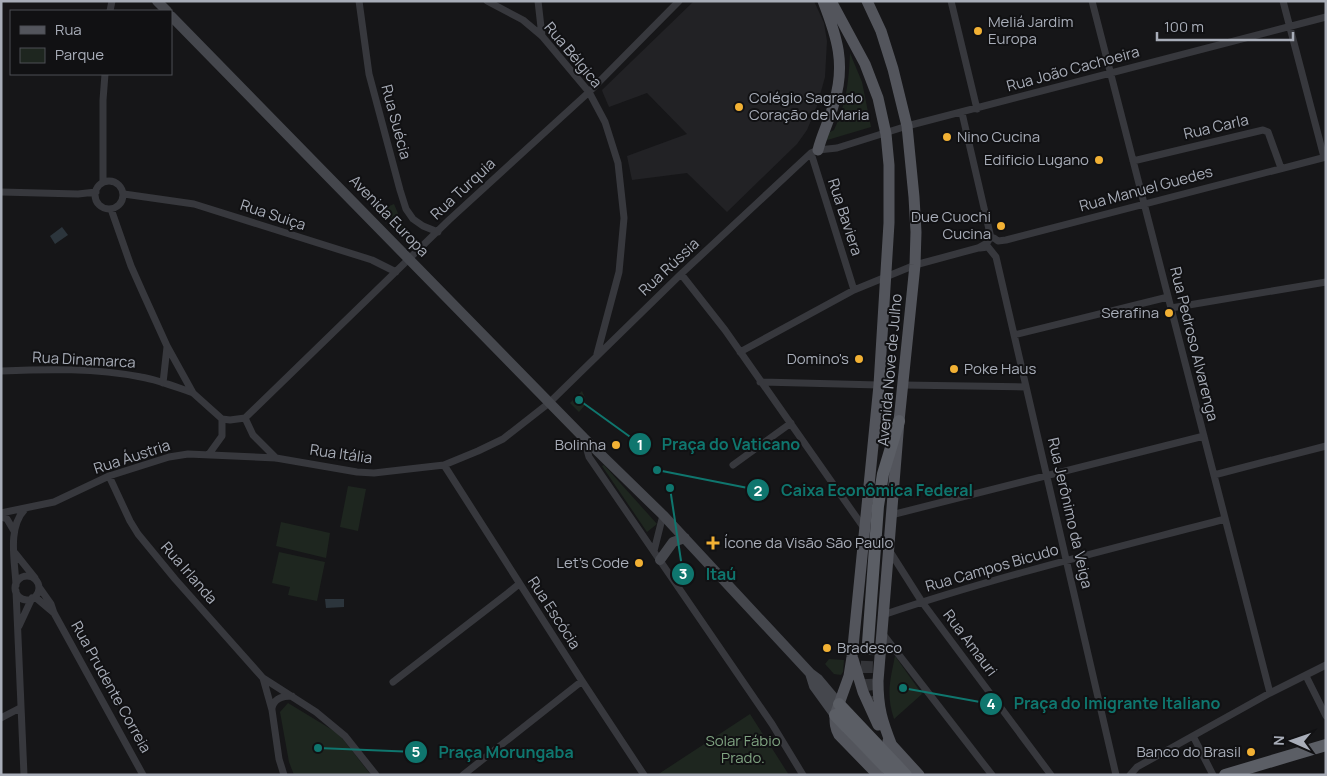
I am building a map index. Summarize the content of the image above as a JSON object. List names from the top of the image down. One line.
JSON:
{"streets":{"main road":["Avenida Europa","Avenida Nove de Julho"],"street":["Rua Bélgica","Rua João Cachoeira","Rua Suécia","Rua Carla","Rua Turquia","Rua Manuel Guedes","Rua Suiça","Rua Baviera","Rua Rússia","Rua Pedroso Alvarenga","Rua Dinamarca","Rua Itália","Rua Áustria","Rua Jerônimo da Veiga","Rua Campos Bicudo","Rua Irlanda","Rua Escócia","Rua Amauri","Rua Prudente Correia"]},"crossings":[["Rua Bélgica","Rua Turquia"],["Rua Bélgica","Rua Rússia"],["Rua João Cachoeira","Rua Baviera"],["Rua João Cachoeira","Rua Rússia"],["Rua João Cachoeira","Rua Pedroso Alvarenga"],["Rua João Cachoeira","Avenida Nove de Julho"],["Rua João Cachoeira","Rua Jerônimo da Veiga"],["Rua Suécia","Rua Turquia"],["Rua Carla","Rua Manuel Guedes"],["Rua Carla","Rua Pedroso Alvarenga"],["Rua Turquia","Rua Suiça"],["Rua Turquia","Avenida Europa"],["Rua Manuel Guedes","Rua Baviera"],["Rua Manuel Guedes","Rua Pedroso Alvarenga"],["Rua Manuel Guedes","Avenida Nove de Julho"],["Rua Manuel Guedes","Rua Jerônimo da Veiga"],["Avenida Europa","Rua Rússia"],["Avenida Europa","Avenida Nove de Julho"],["Avenida Europa","Rua Itália"],["Rua Baviera","Rua Rússia"],["Rua Rússia","Rua Itália"],["Rua Pedroso Alvarenga","Rua Campos Bicudo"],["Avenida Nove de Julho","Rua Campos Bicudo"],["Avenida Nove de Julho","Rua Amauri"],["Rua Itália","Rua Áustria"],["Rua Itália","Rua Escócia"],["Rua Áustria","Rua Irlanda"],["Rua Jerônimo da Veiga","Rua Campos Bicudo"],["Rua Campos Bicudo","Rua Amauri"]],"parks":["Solar Fábio Prado."],"places":{"other":["Meliá Jardim Europa","Colégio Sagrado Coração de Maria","Nino Cucina","Edificio Lugano","Due Cuochi Cucina","Serafina","Domino's","Poke Haus","Praça do Vaticano","Bolinha","Caixa Econômica Federal","Itaú","Let's Code","Bradesco","Praça do Imigrante Italiano","Praça Morungaba","Banco do Brasil"],"health":["Ícone da Visão São Paulo"]},"legend":["Rua","Parque"],"scale_bar":"100 m","north":"left"}
